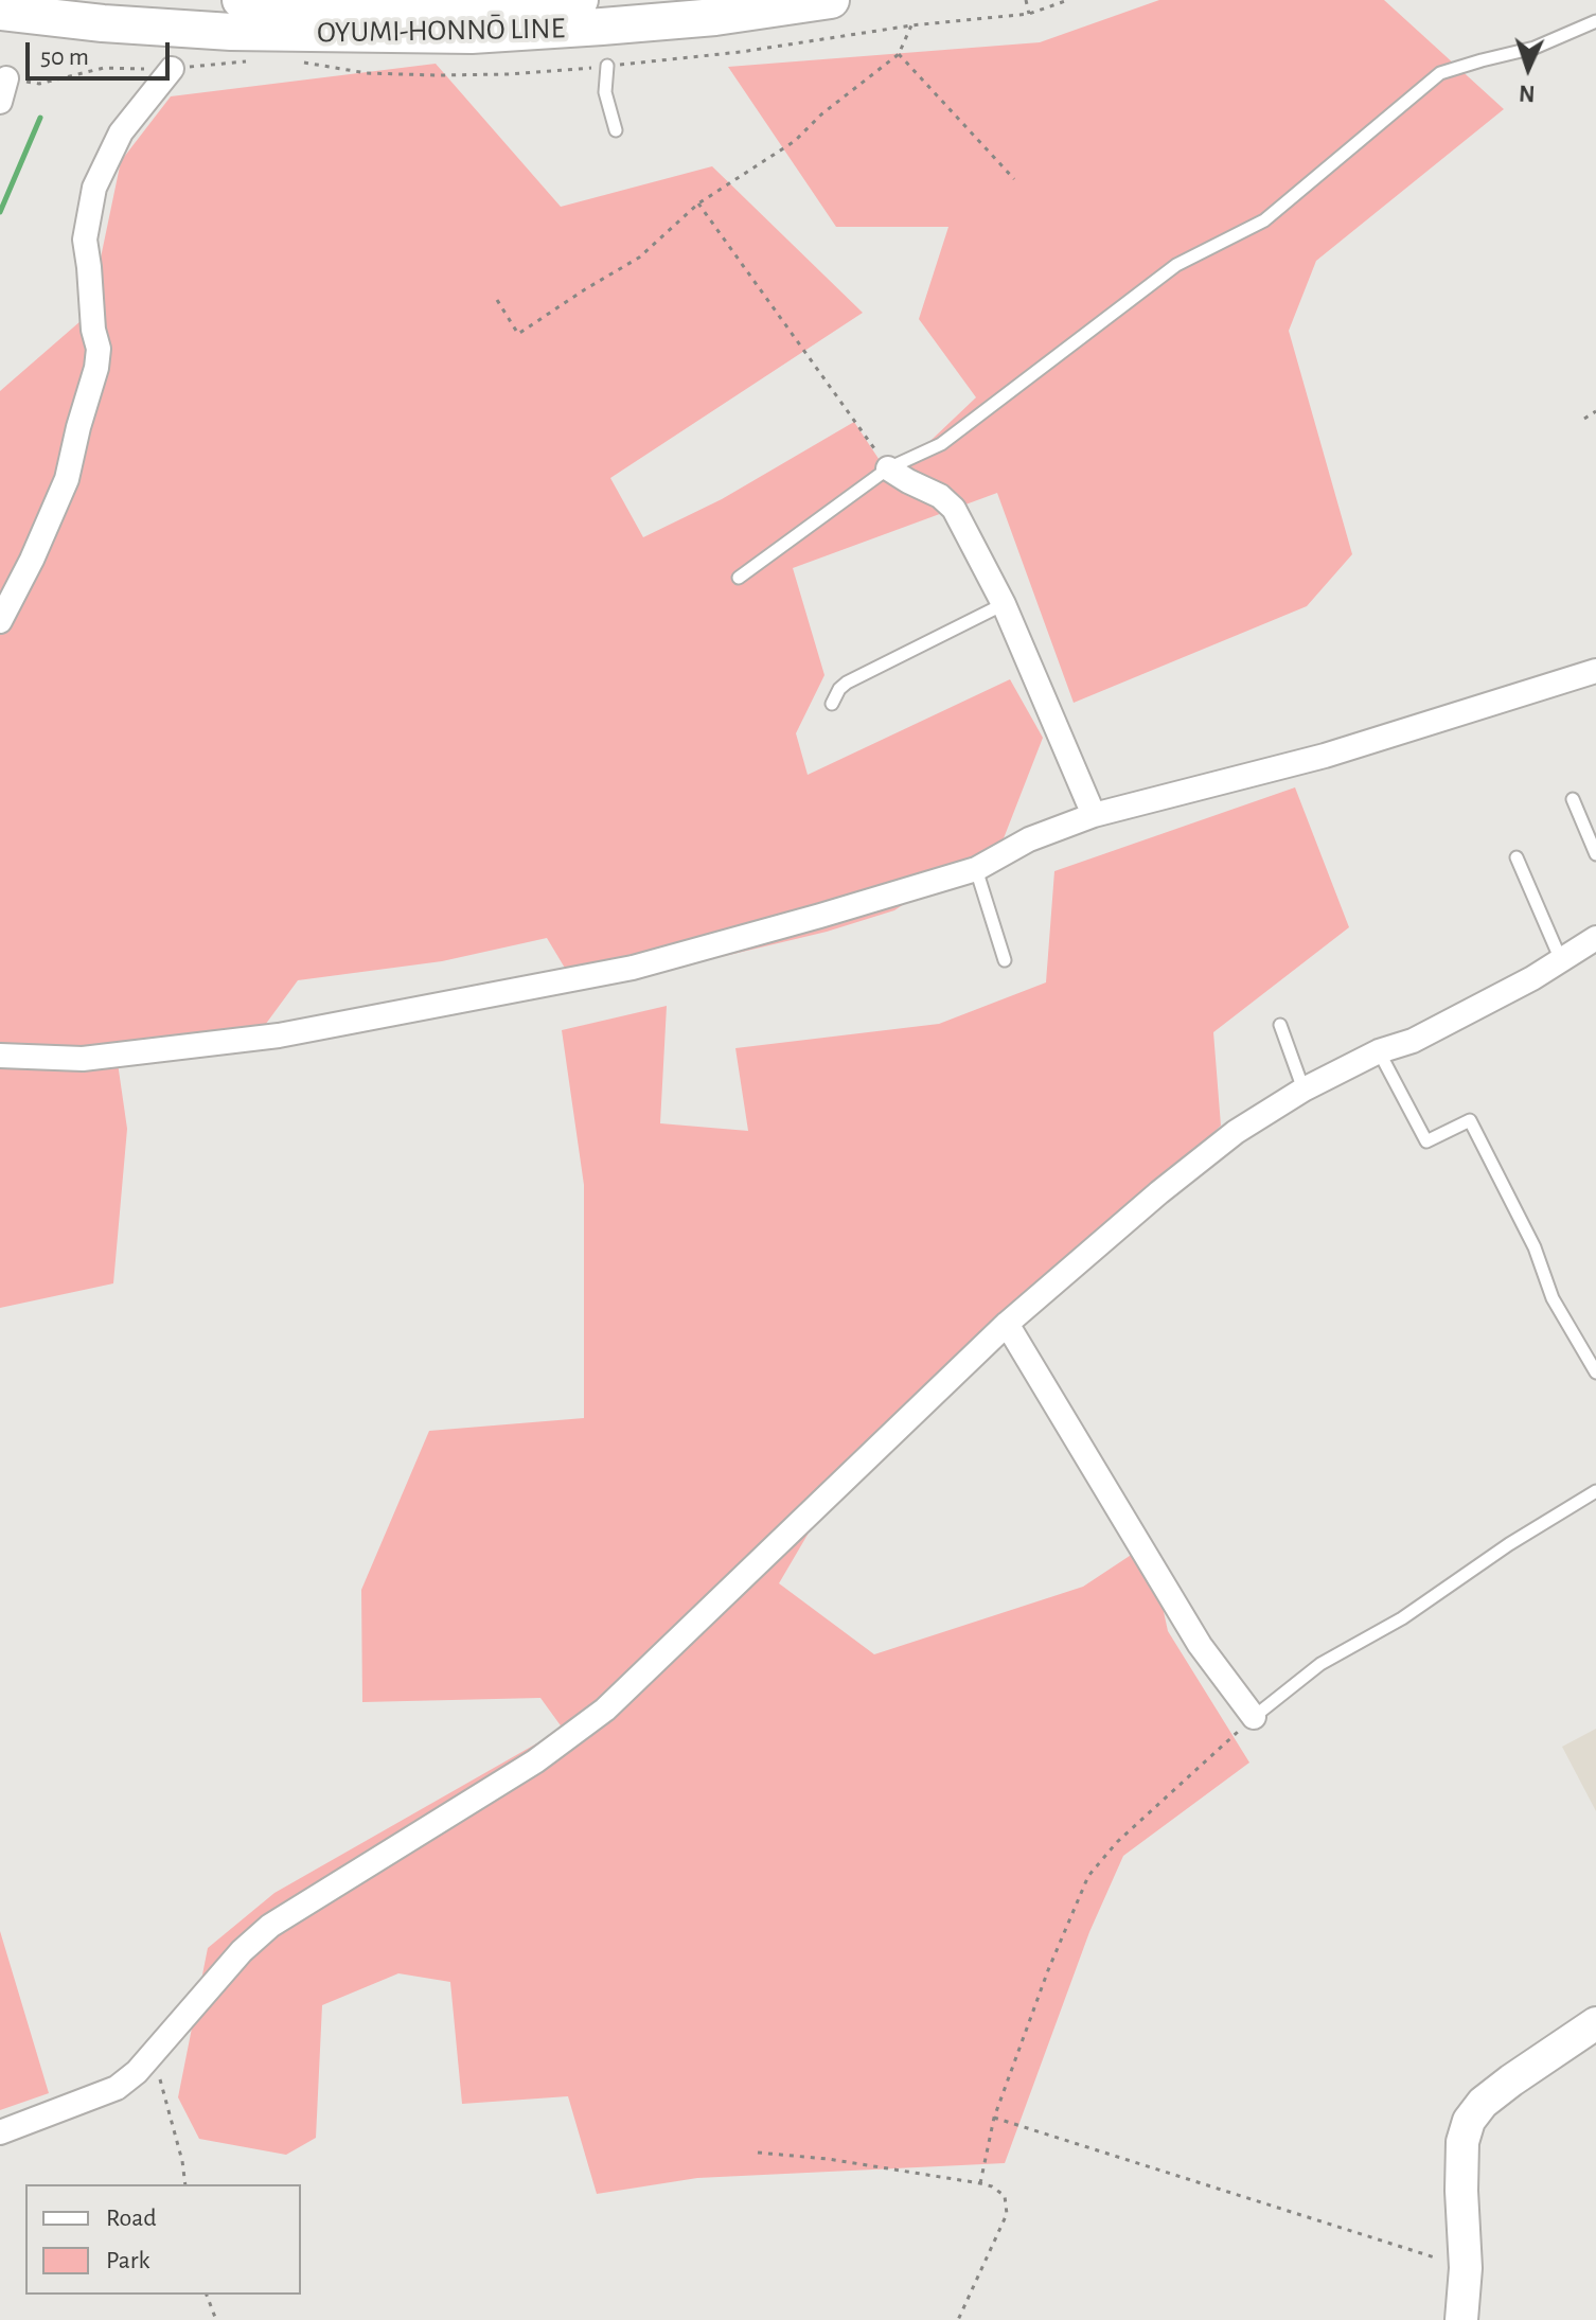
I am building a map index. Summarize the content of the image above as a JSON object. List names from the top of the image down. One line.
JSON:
{"streets":{"main road":["OYUMI-HONNŌ LINE"]},"legend":["Road","Park"],"scale_bar":"50 m","north":"bottom"}
